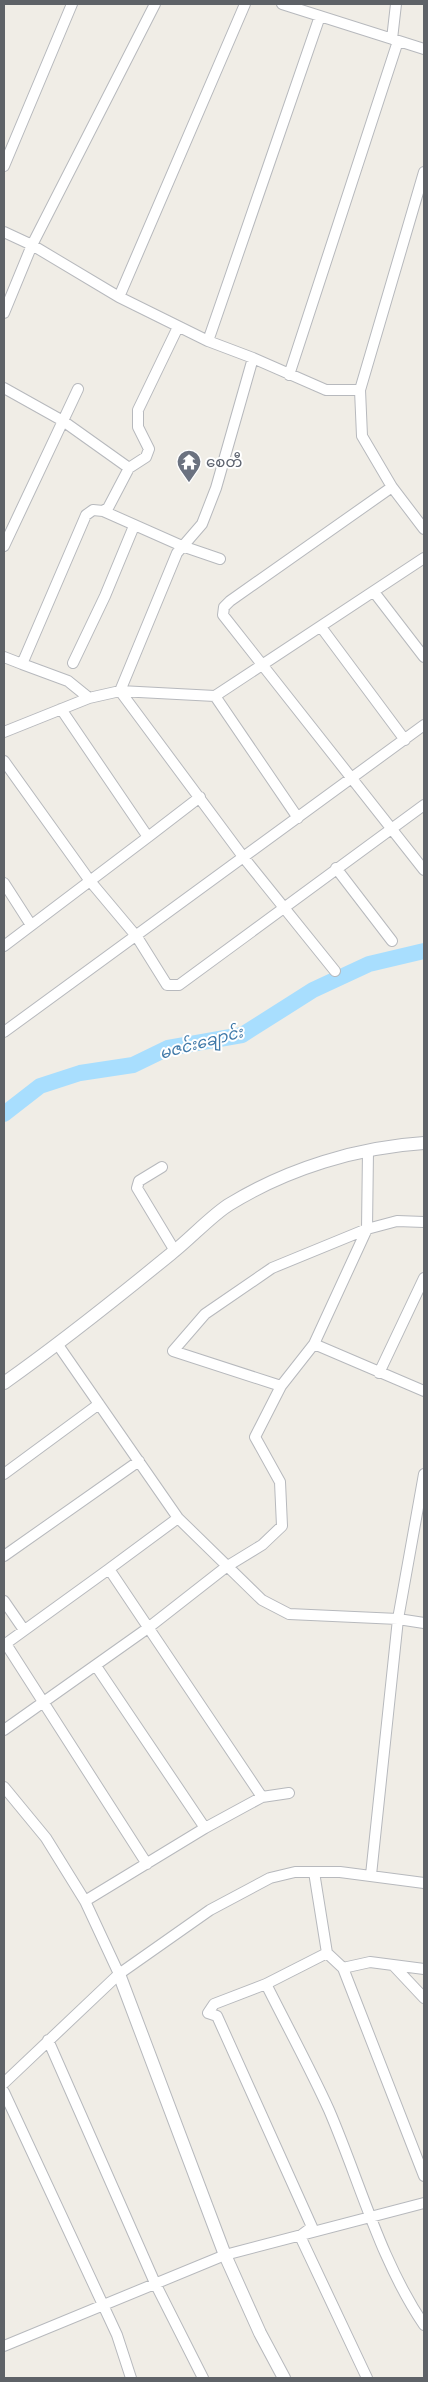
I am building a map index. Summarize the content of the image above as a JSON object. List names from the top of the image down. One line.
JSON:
{"water":["မဇင်းချောင်း"],"places":{"temple":["စေတီ"]}}
